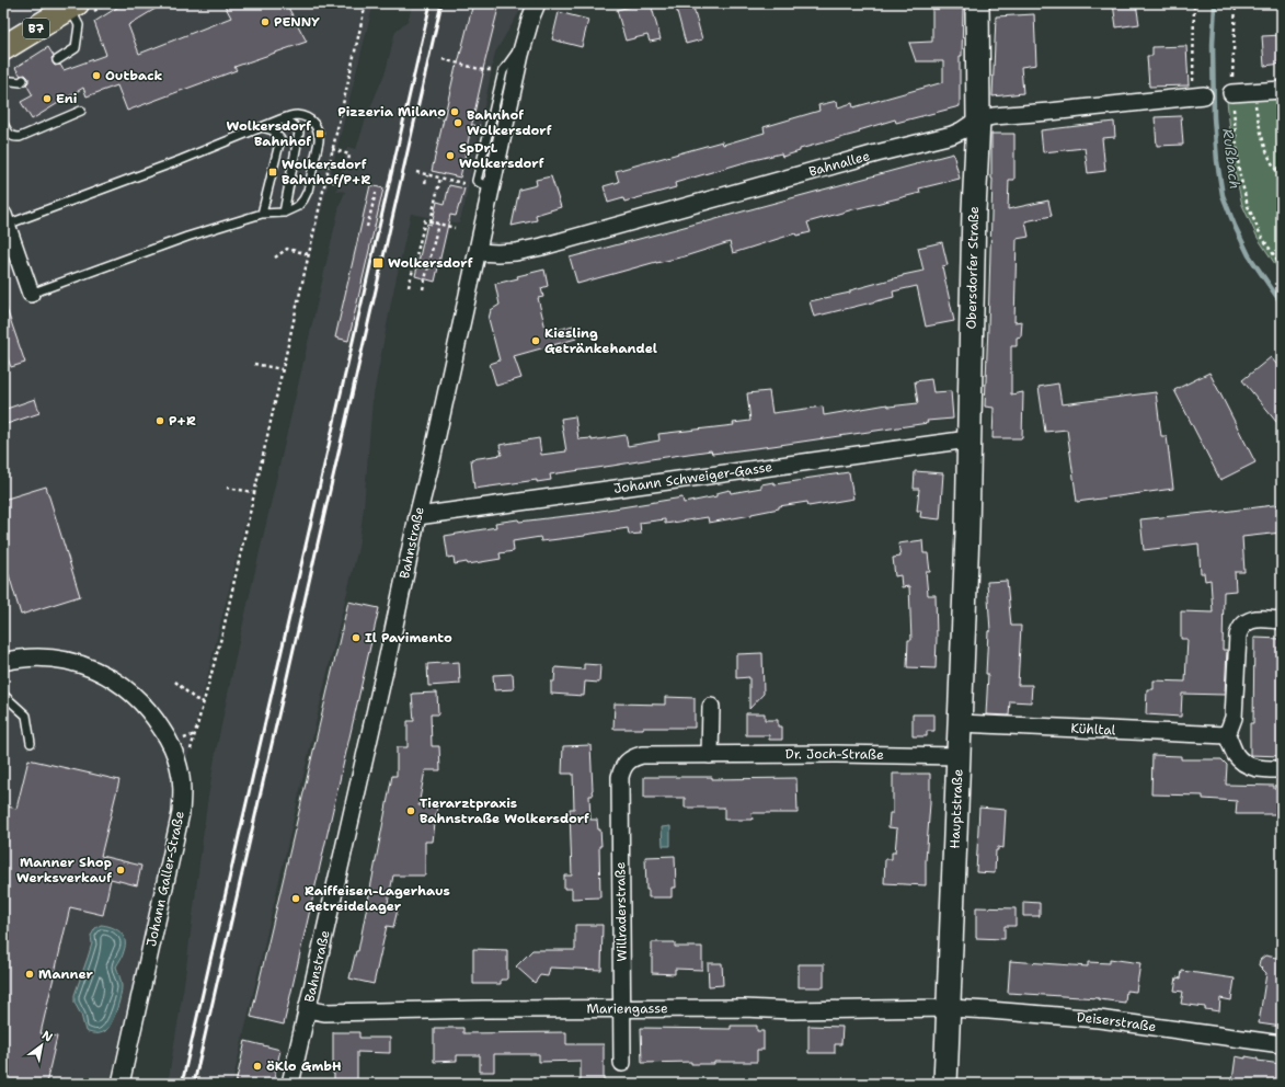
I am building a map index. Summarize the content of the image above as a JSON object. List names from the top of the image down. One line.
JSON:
{"streets":{"main road":["B7","Obersdorfer Straße","Hauptstraße"],"street":["Bahnallee","Johann Schweiger-Gasse","Bahnstraße","Kühltal","Dr. Joch-Straße","Johann Galler-Straße","Willraderstraße","Mariengasse","Deiserstraße"]},"crossings":[["Bahnallee","Obersdorfer Straße"],["Bahnallee","Bahnstraße"],["Obersdorfer Straße","Johann Schweiger-Gasse"],["Obersdorfer Straße","Hauptstraße"],["Johann Schweiger-Gasse","Bahnstraße"],["Bahnstraße","Mariengasse"],["Kühltal","Hauptstraße"],["Dr. Joch-Straße","Hauptstraße"],["Dr. Joch-Straße","Willraderstraße"],["Hauptstraße","Mariengasse"],["Hauptstraße","Deiserstraße"],["Willraderstraße","Mariengasse"],["Mariengasse","Deiserstraße"]],"water":["Rußbach"],"places":{"other":["PENNY","Outback","Eni","Pizzeria Milano","Bahnhof Wolkersdorf","SpDrL Wolkersdorf","Kiesling Getränkehandel","P+R","Il Pavimento","Tierarztpraxis Bahnstraße Wolkersdorf","Manner Shop Werksverkauf","Raiffeisen-Lagerhaus Getreidelager","Manner","öKlo GmbH"],"transit":["Wolkersdorf Bahnhof","Wolkersdorf Bahnhof/P+R","Wolkersdorf"]},"north":"top right"}
